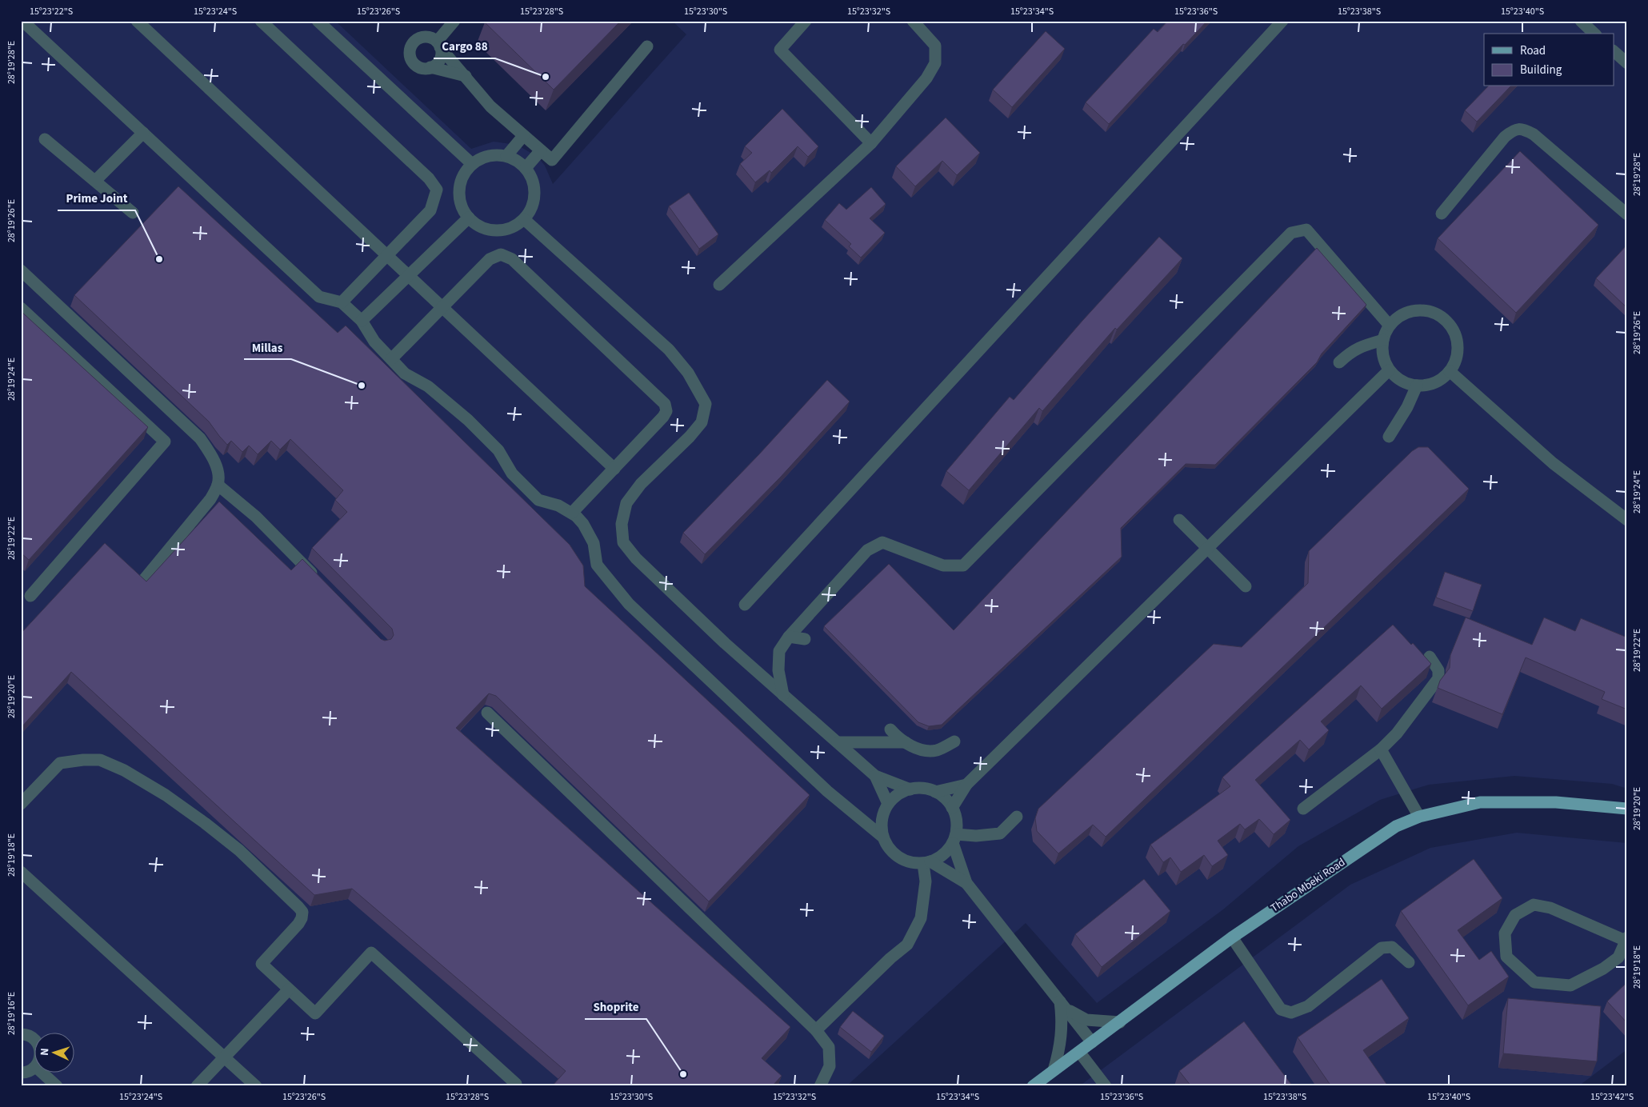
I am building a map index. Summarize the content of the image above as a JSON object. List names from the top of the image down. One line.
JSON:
{"streets":{"main road":["Thabo Mbeki Road"]},"places":["Cargo 88","Prime Joint","Millas","Shoprite"],"legend":["Road","Building"],"north":"left","coordinates":["15°23'22\"S","15°23'24\"S","15°23'26\"S","15°23'28\"S","15°23'30\"S","15°23'32\"S","15°23'34\"S","15°23'36\"S","15°23'38\"S","15°23'40\"S","28°19'28\"E","28°19'26\"E","28°19'24\"E","28°19'22\"E","28°19'20\"E","28°19'18\"E","28°19'16\"E","15°23'42\"S"]}
